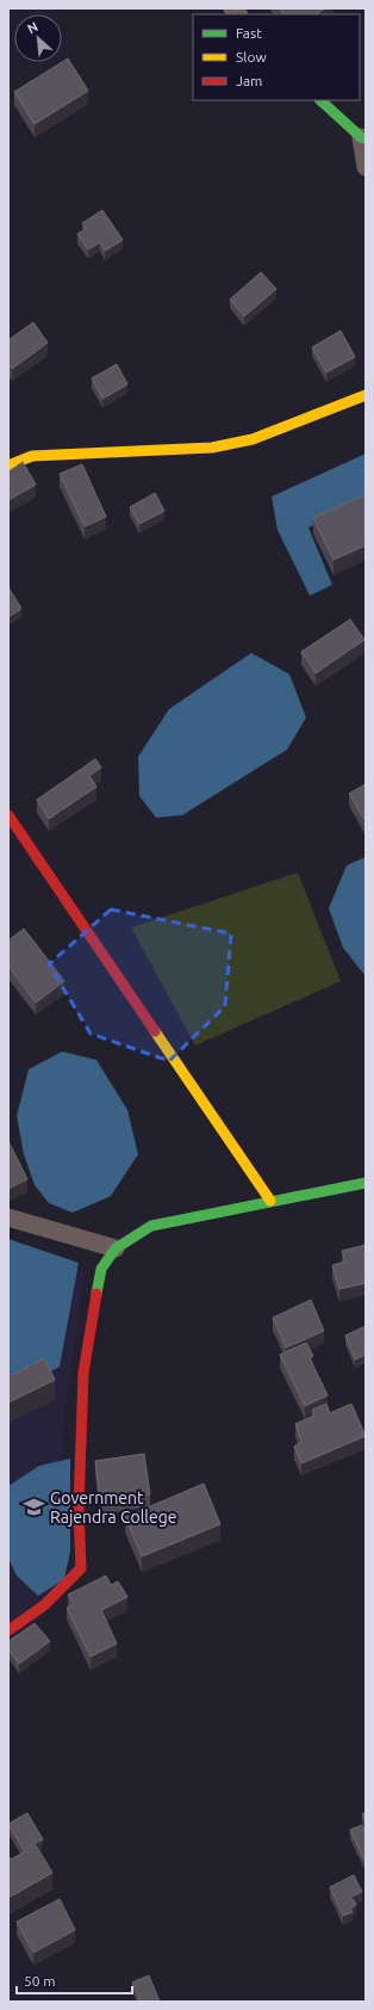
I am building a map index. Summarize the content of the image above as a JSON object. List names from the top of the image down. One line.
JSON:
{"places":{"school or university":["Government Rajendra College"]},"legend":["Fast","Slow","Jam"],"scale_bar":"50 m","north":"top left"}
